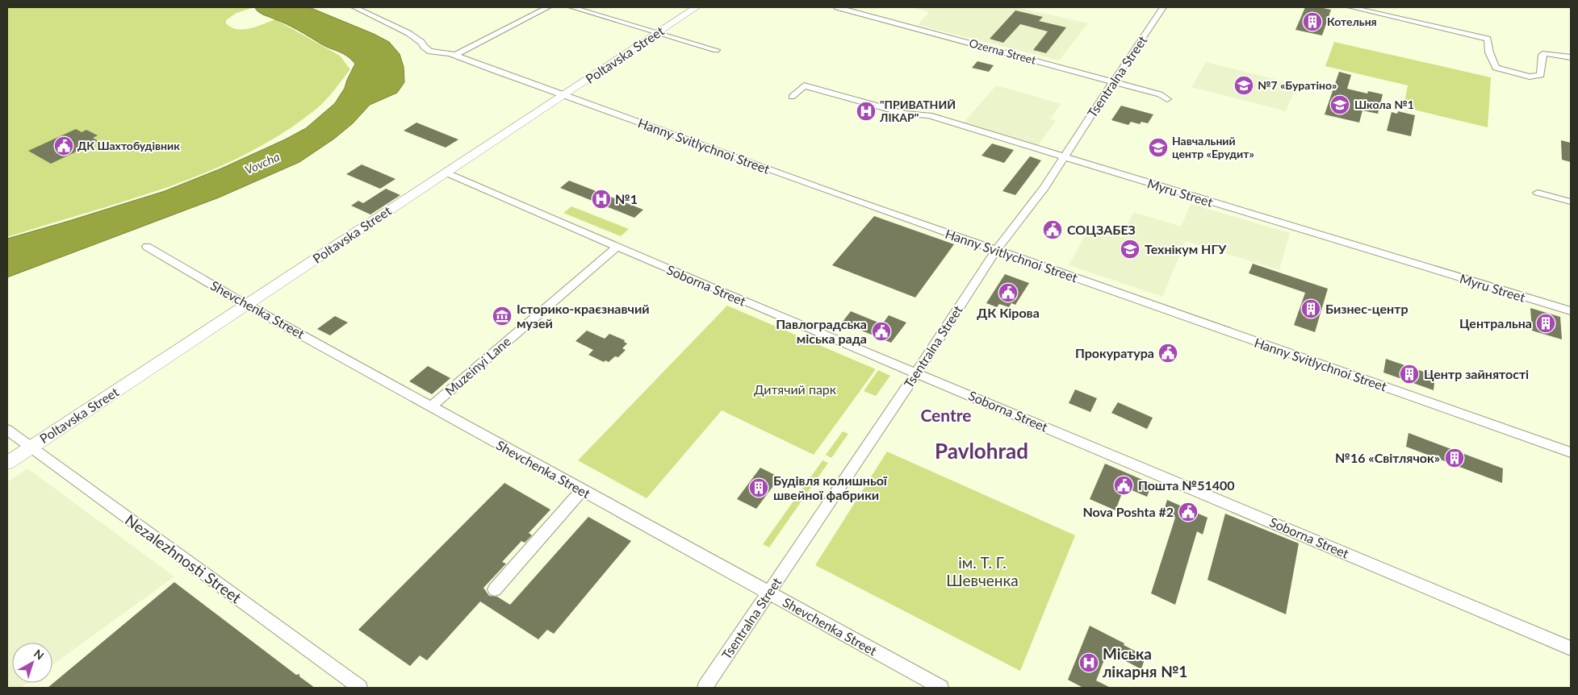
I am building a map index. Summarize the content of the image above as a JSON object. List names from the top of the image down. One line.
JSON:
{"streets":{"main road":["Poltavska Street"],"street":["Ozerna Street","Tsentralna Street","Hanny Svitlychnoi Street","Myru Street","Soborna Street","Shevchenka Street","Muzeinyi Lane","Nezalezhnosti Street"]},"crossings":[["Ozerna Street","Tsentralna Street"],["Poltavska Street","Hanny Svitlychnoi Street"],["Poltavska Street","Soborna Street"],["Poltavska Street","Shevchenka Street"],["Poltavska Street","Nezalezhnosti Street"],["Tsentralna Street","Hanny Svitlychnoi Street"],["Tsentralna Street","Myru Street"],["Tsentralna Street","Soborna Street"],["Tsentralna Street","Shevchenka Street"],["Soborna Street","Muzeinyi Lane"],["Shevchenka Street","Muzeinyi Lane"]],"districts":["Centre","Pavlohrad"],"water":["Vovcha"],"parks":["Дитячий парк","ім. Т. Г. Шевченка"],"places":{"building":["Котельня","Бизнес-центр","Центральна","Центр зайнятості","№16 «Світлячок»","Будівля колишньої швейної фабрики"],"school or university":["№7 «Буратіно»","Школа №1","Навчальний центр «Ерудит»","Технікум НГУ"],"hospital":["\"ПРИВАТНИЙ ЛІКАР\"","№1","Міська лікарня №1"],"public building":["ДК Шахтобудівник","СОЦЗАБЕЗ","ДК Кірова","Павлоградська міська рада","Прокуратура","Пошта №51400","Nova Poshta #2"],"museum":["Історико-краєзнавчий музей"]},"north":"top right"}
